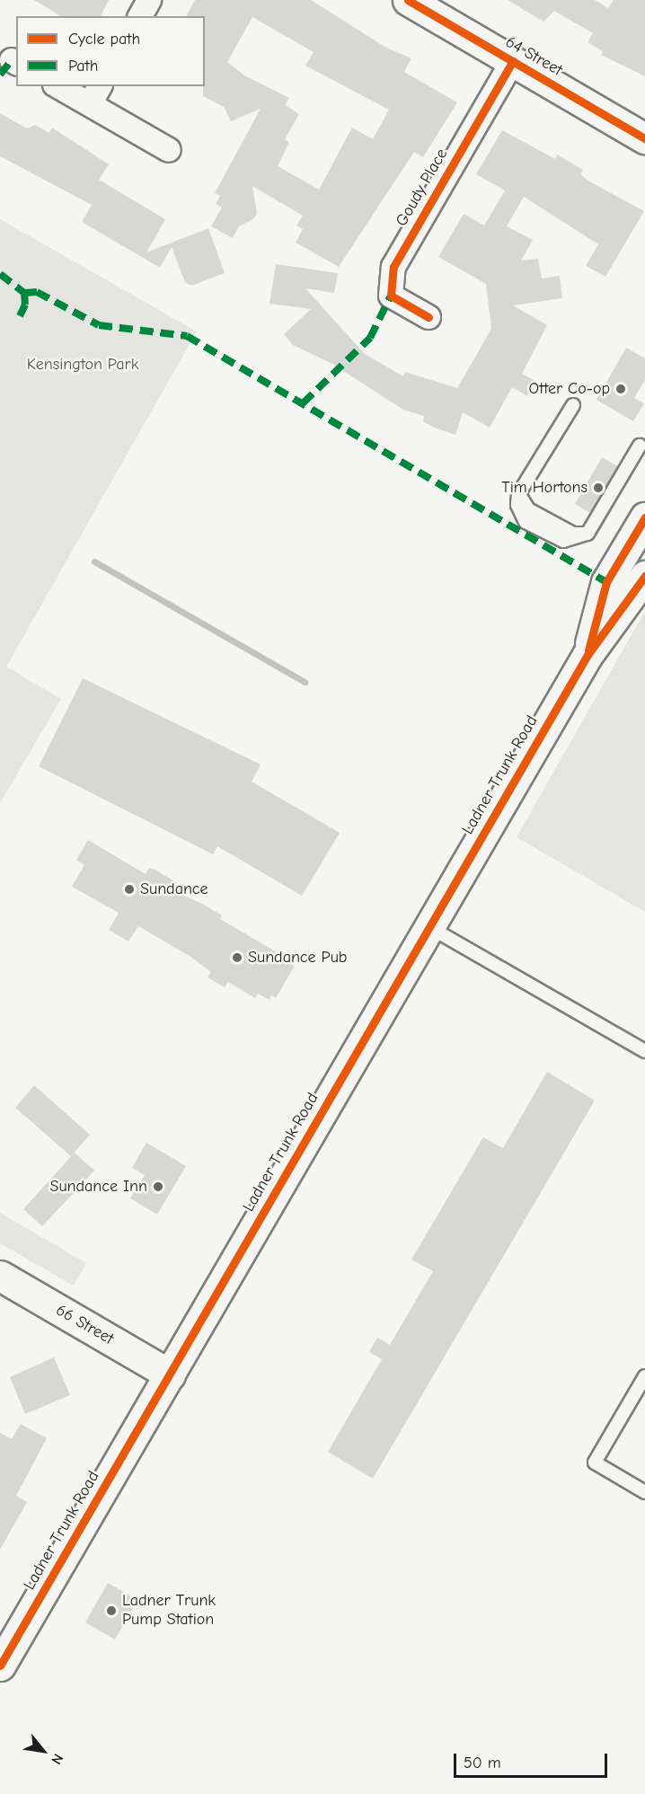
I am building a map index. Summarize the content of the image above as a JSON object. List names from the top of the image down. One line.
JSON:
{"streets":{"main road":["64 Street","Ladner Trunk Road","66 Street"],"street":["Goudy Place"]},"crossings":[["64 Street","Goudy Place"],["Ladner Trunk Road","66 Street"]],"parks":["Kensington Park"],"places":["Otter Co-op","Tim Hortons","Sundance","Sundance Pub","Sundance Inn","Ladner Trunk Pump Station"],"legend":["Cycle path","Path"],"scale_bar":"50 m","north":"bottom right"}
